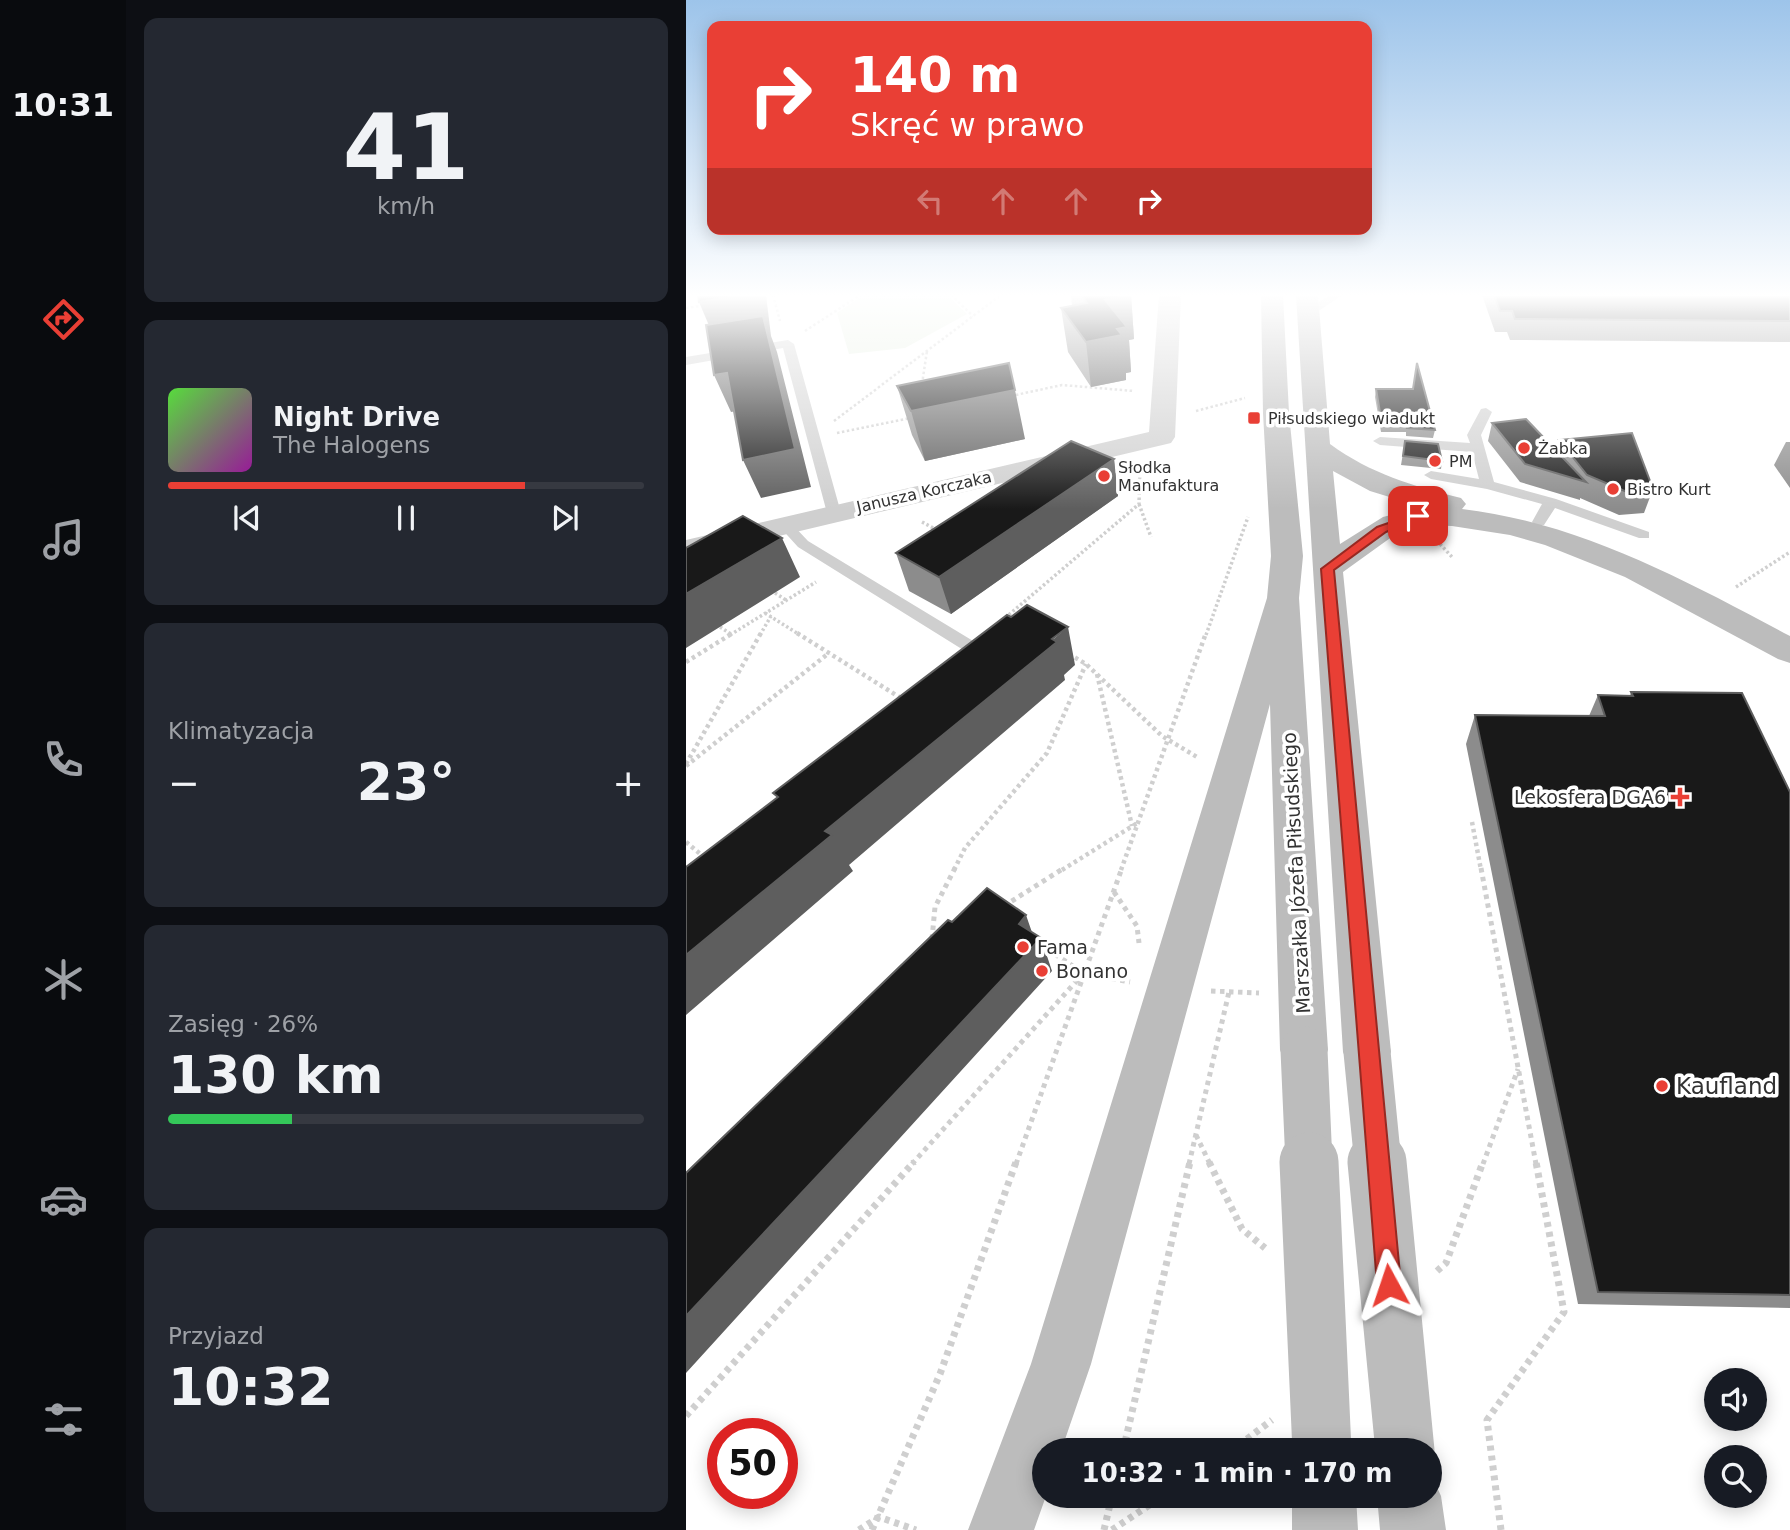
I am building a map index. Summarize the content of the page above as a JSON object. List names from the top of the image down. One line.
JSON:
{"streets":{"main road":["Marszałka Józefa Piłsudskiego"],"street":["Janusza Korczaka"]},"places":{"transit":["Piłsudskiego wiadukt"],"other":["Żabka","PM","Słodka Manufaktura","Bistro Kurt","Fama","Bonano","Kaufland"],"health":["Lekosfera DGA6"]},"page":{"tabs":"10:31","tile":[["41","km/h"],"Klimatyzacja",["Zasięg · 26%","130 km"],["Przyjazd","10:32"]],"turn":["140 m","Skręć w prawo"],"song":["Night Drive","The Halogens"],"heat":["−","23°","+"],"limit":"50","trip":"10:32 · 1 min · 170 m"}}
